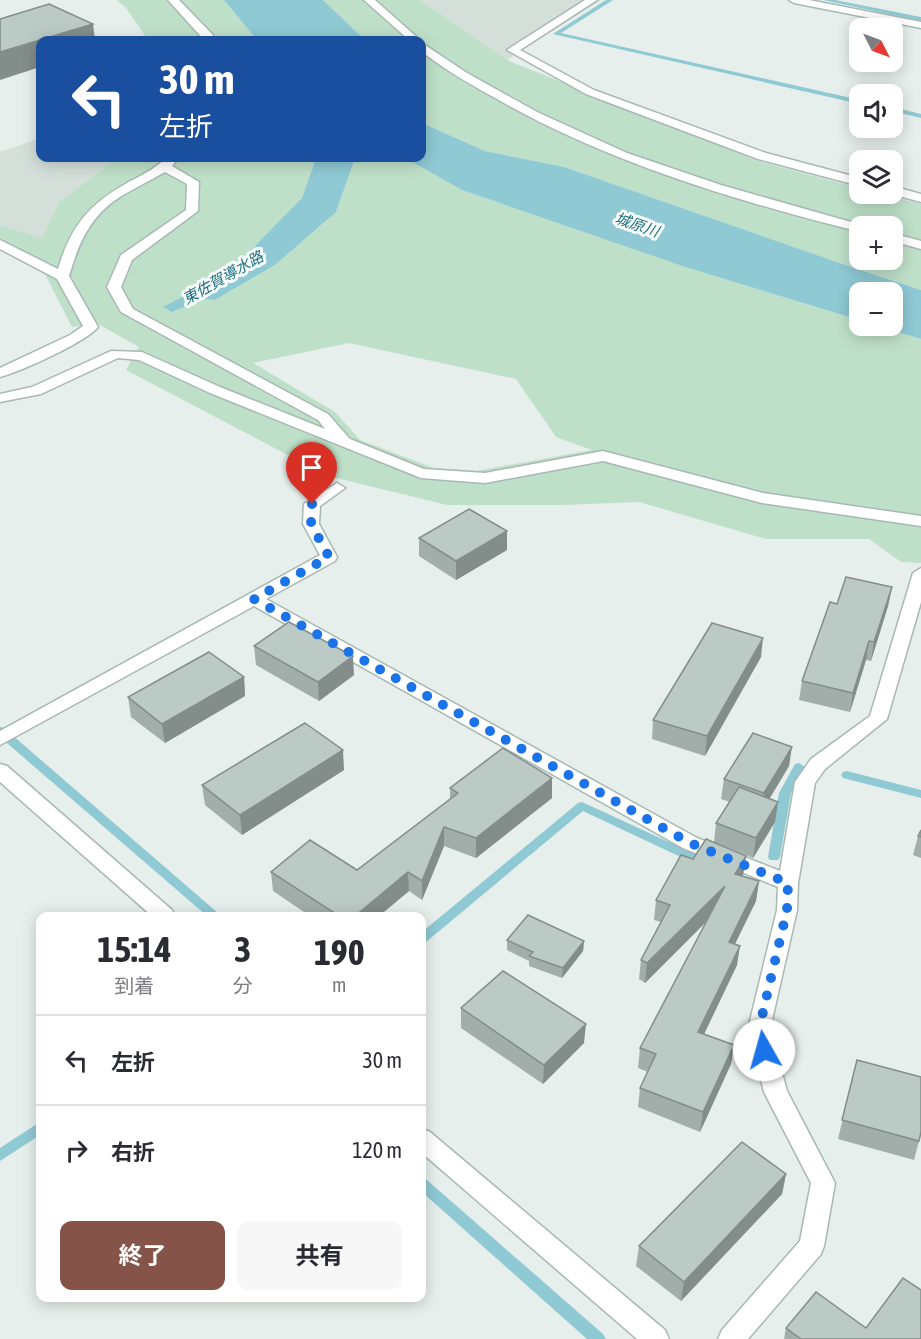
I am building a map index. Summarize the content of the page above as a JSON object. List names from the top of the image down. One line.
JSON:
{"water":["城原川","東佐賀導水路"],"north":"bottom right","page":{"map_buttons":["+","−"],"turn":["30 m","左折"],"eta":["15:14","到着","3","分","190","m"],"list":[{"name":"左折","value":"30 m"},{"name":"右折","value":"120 m"}],"buttons":["終了","共有"]}}
